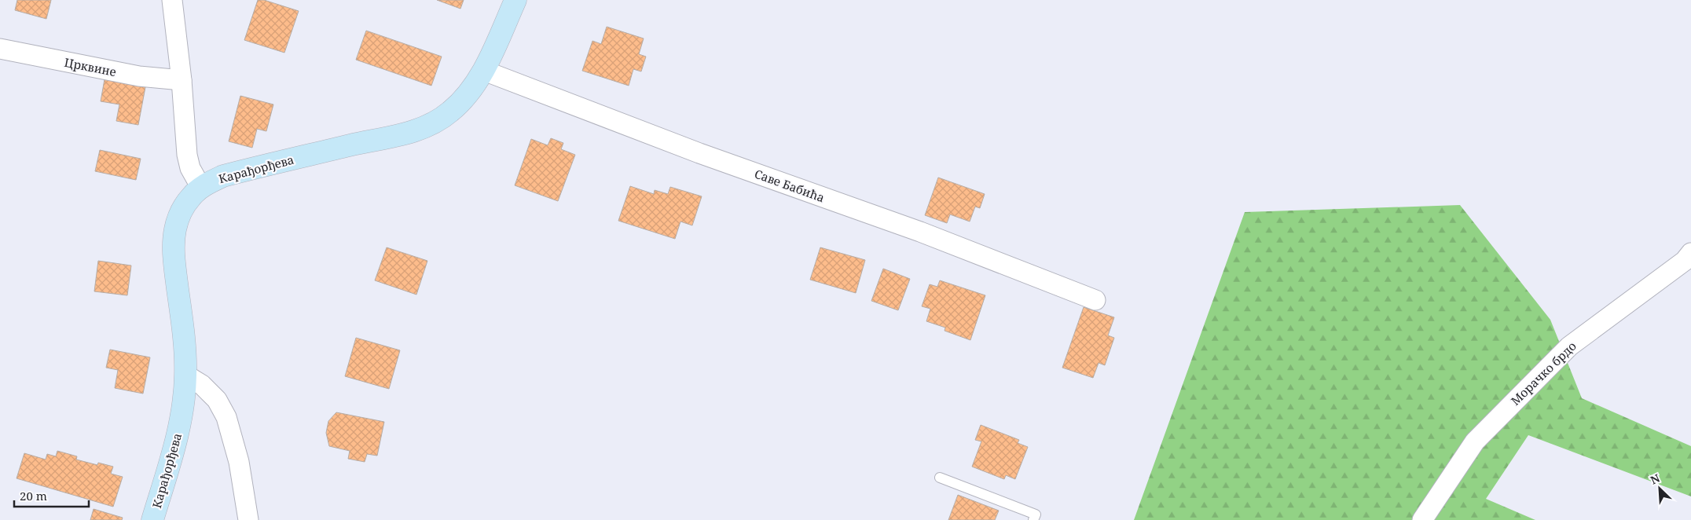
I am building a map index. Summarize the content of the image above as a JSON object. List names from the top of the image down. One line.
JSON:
{"streets":{"street":["Црквине","Карађорђева","Саве Бабића","Морачко брдо"]},"crossings":[["Карађорђева","Саве Бабића"]],"scale_bar":"20 m","north":"top left"}
